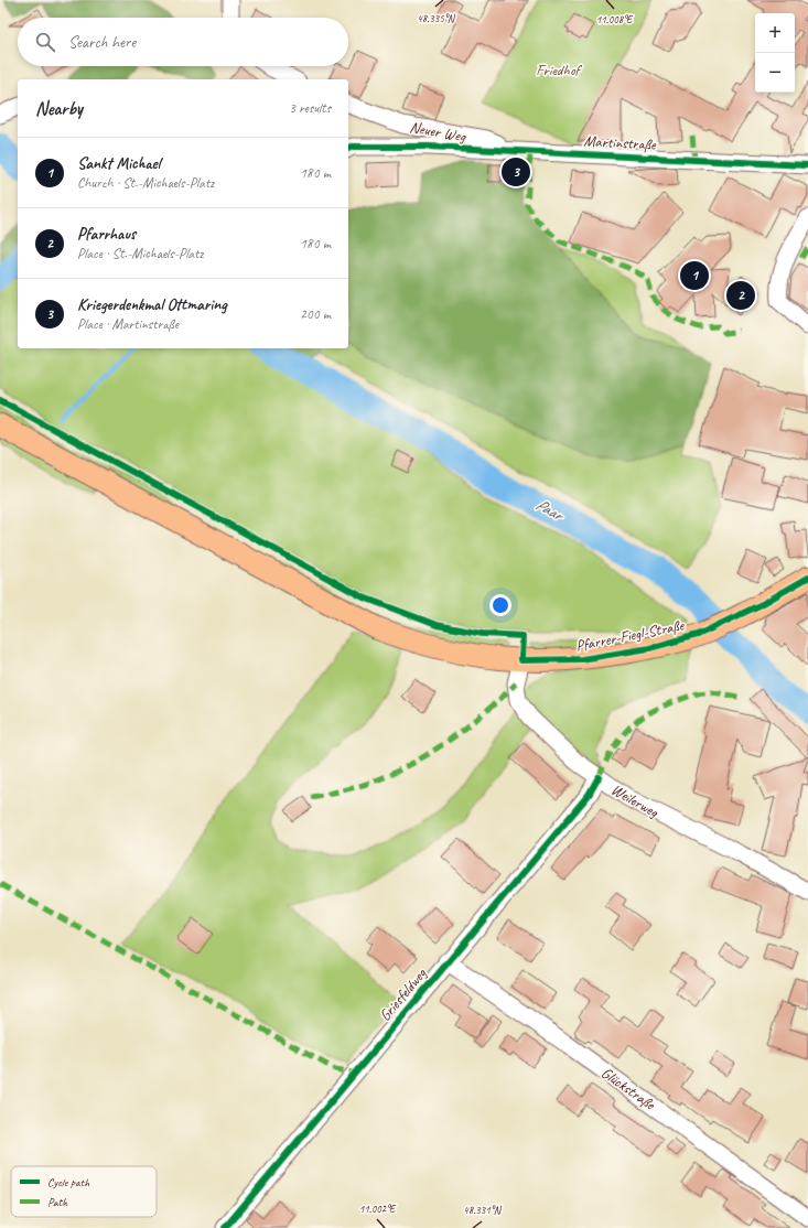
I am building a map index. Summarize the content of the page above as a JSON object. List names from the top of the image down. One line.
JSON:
{"streets":{"main road":["Pfarrer-Fiegl-Straße"],"street":["Neuer Weg","Martinstraße","Weilerweg","Griesfeldweg","Glückstraße"]},"crossings":[["Neuer Weg","Martinstraße"],["Pfarrer-Fiegl-Straße","Weilerweg"],["Weilerweg","Griesfeldweg"],["Griesfeldweg","Glückstraße"]],"water":["Paar"],"parks":["Friedhof"],"legend":["Cycle path","Path"],"page":{"map_buttons":["+","−"],"search":"Search here","heading":["Nearby","3 results"],"list":[{"mark":"1","name":"Sankt Michael","note":"Church · St.-Michaels-Platz","value":"180 m"},{"mark":"2","name":"Pfarrhaus","note":"Place · St.-Michaels-Platz","value":"180 m"},{"mark":"3","name":"Kriegerdenkmal Ottmaring","note":"Place · Martinstraße","value":"200 m"}],"pins":["3","1","2"]},"coordinates":["48.335°N","11.008°E","11.002°E","48.331°N"]}
